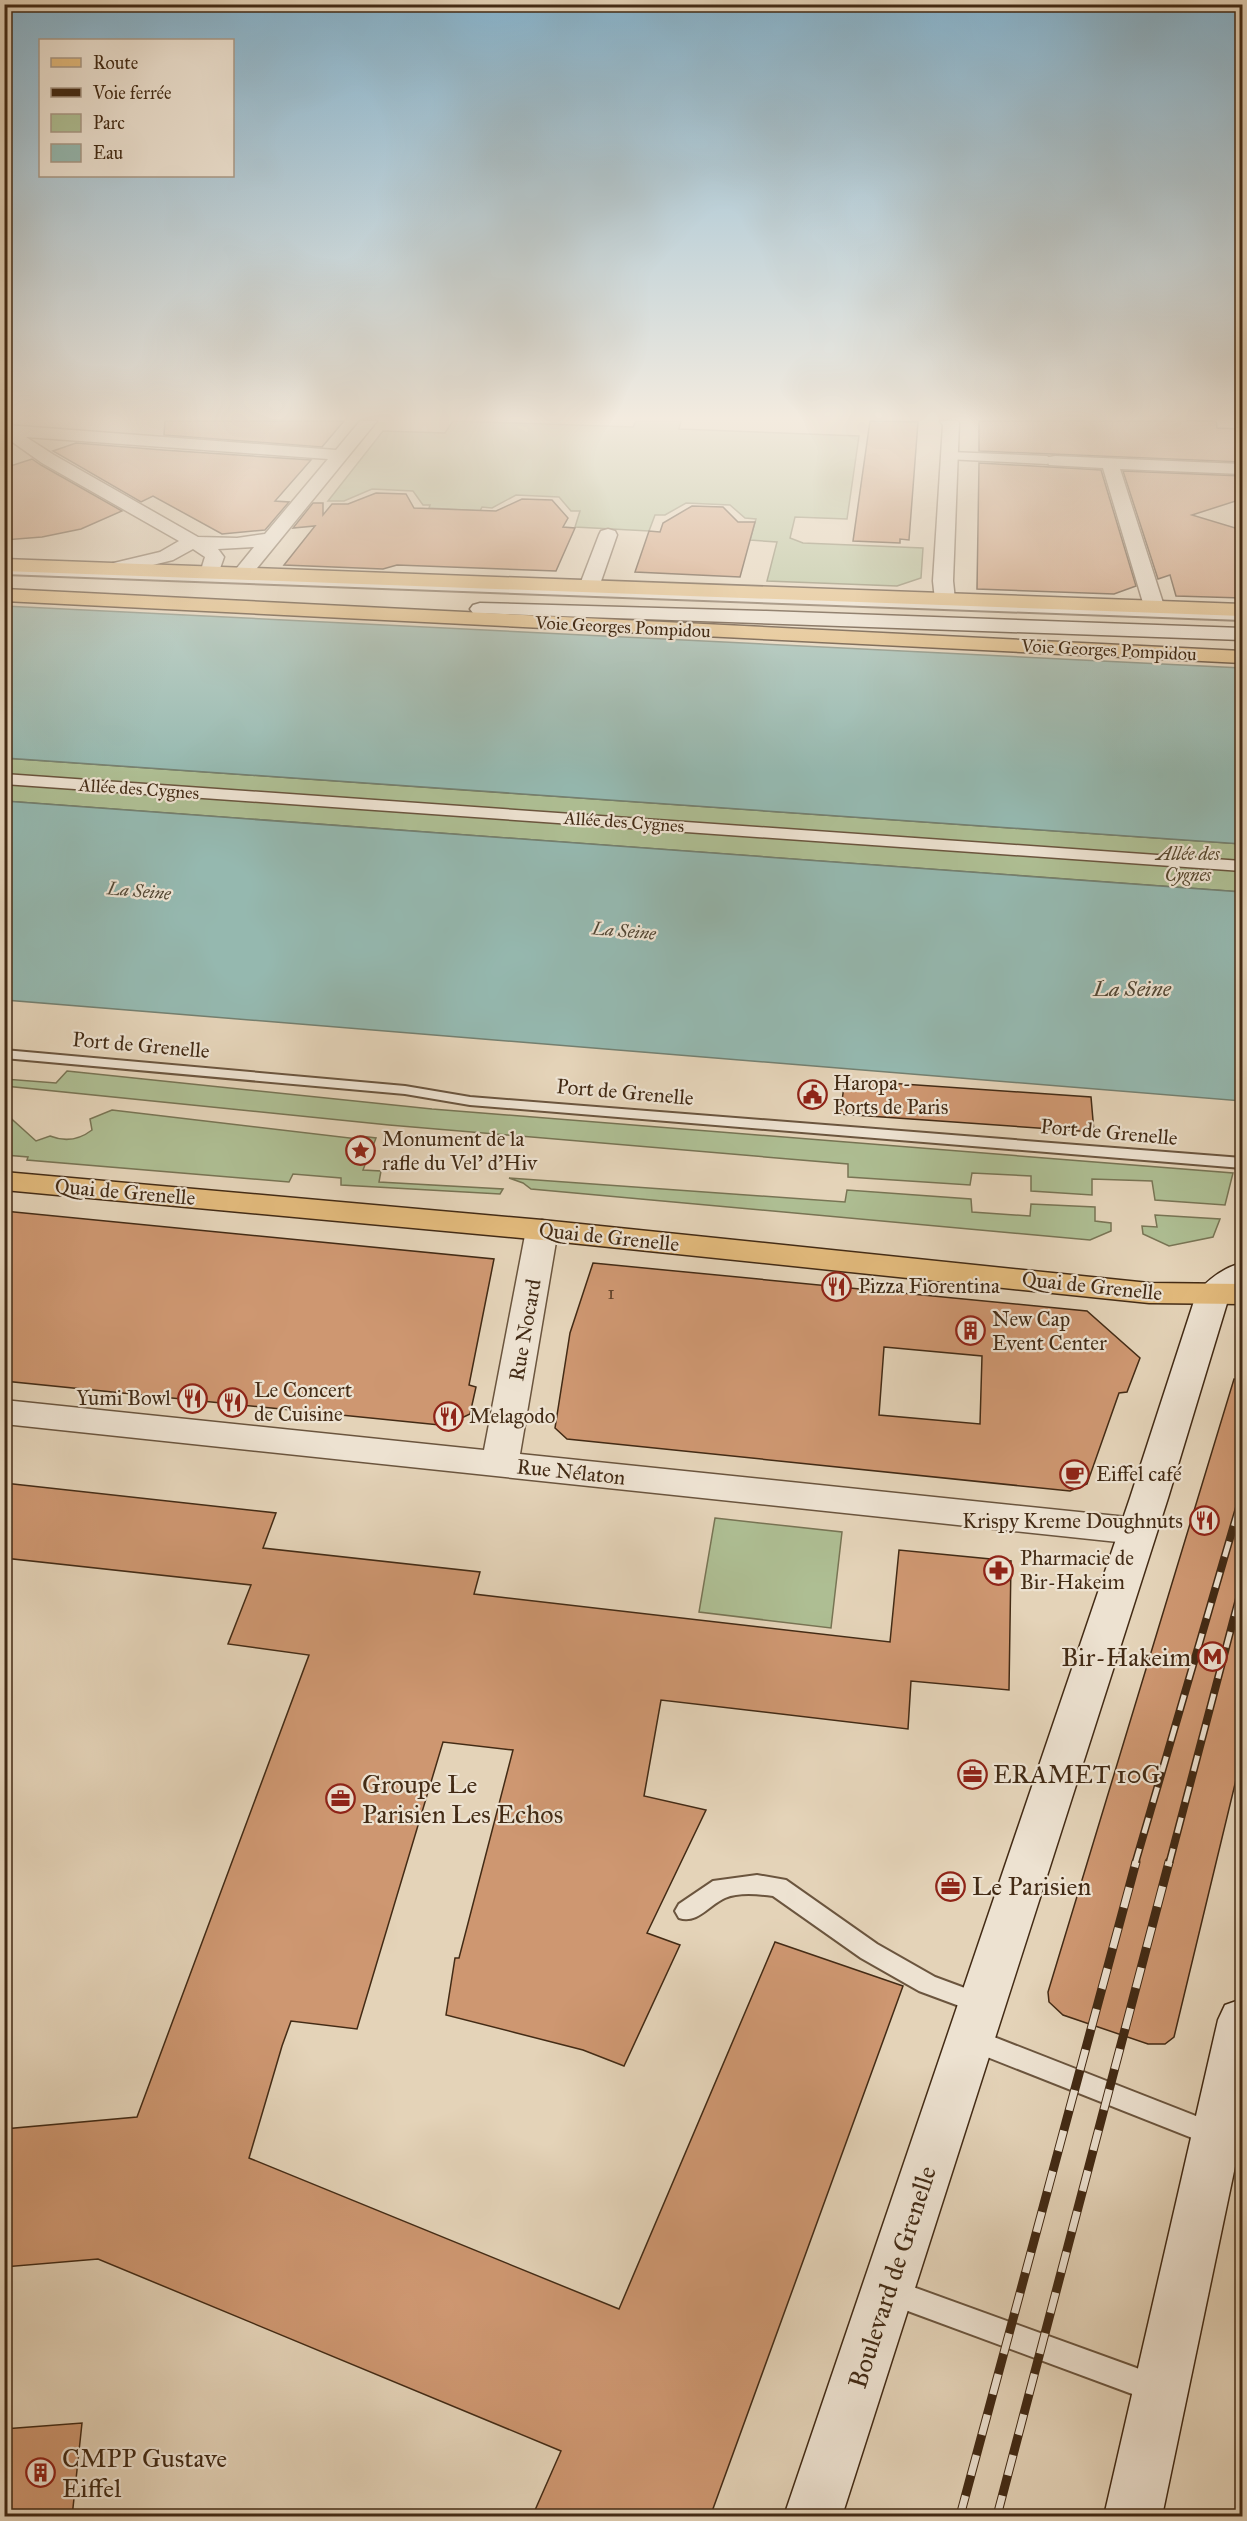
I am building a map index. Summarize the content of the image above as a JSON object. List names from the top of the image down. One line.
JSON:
{"streets":{"main road":["Voie Georges Pompidou","Quai de Grenelle"],"street":["Allée des Cygnes","Rue Nocard","Rue Nélaton","Boulevard de Grenelle"],"lane":["Port de Grenelle"]},"crossings":[["Quai de Grenelle","Rue Nocard"],["Quai de Grenelle","Boulevard de Grenelle"],["Rue Nocard","Rue Nélaton"],["Rue Nélaton","Boulevard de Grenelle"]],"water":["La Seine"],"parks":["Allée des Cygnes"],"places":{"public building":["Haropa - Ports de Paris"],"place":["Monument de la rafle du Vel' d'Hiv"],"restaurant":["Pizza Fiorentina","Yumi Bowl","Le Concert de Cuisine","Melagodo","Krispy Kreme Doughnuts"],"building":["New Cap Event Center","CMPP Gustave Eiffel"],"cafe":["Eiffel café"],"pharmacy":["Pharmacie de Bir-Hakeim"],"metro station":["Bir-Hakeim"],"office":["ERAMET 10G","Groupe Le Parisien Les Echos","Le Parisien"]},"house_numbers":["1"],"legend":["Route","Voie ferrée","Parc","Eau"]}
